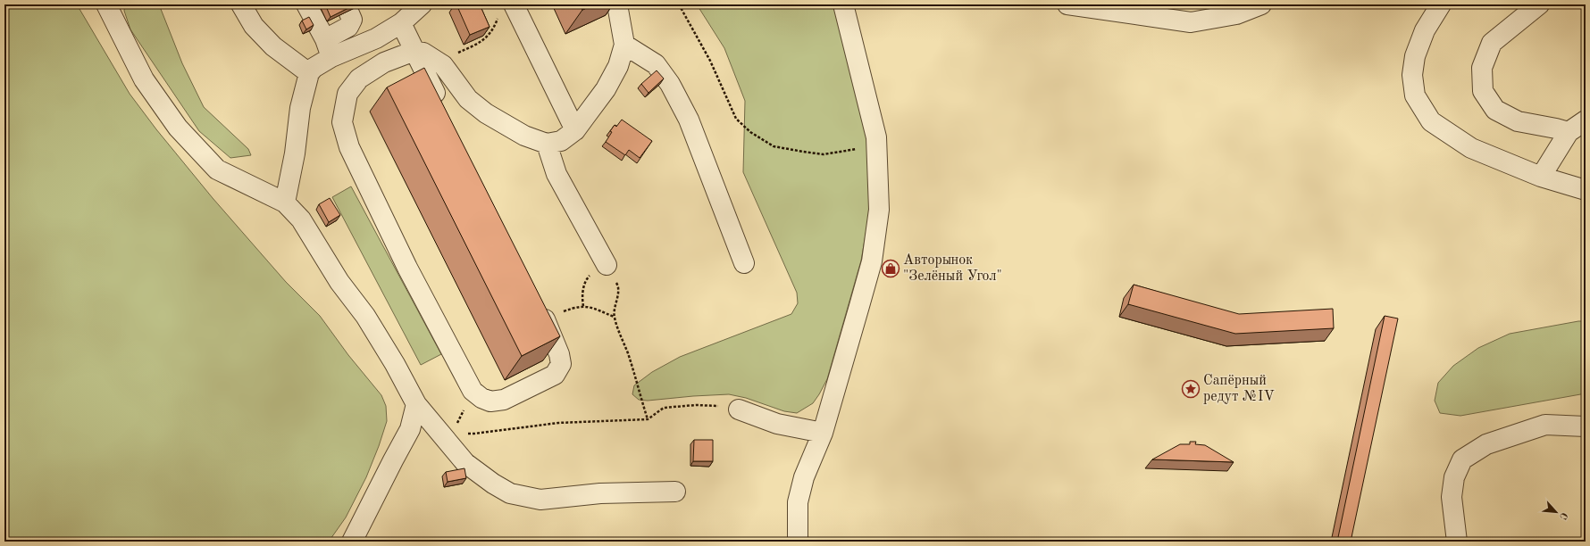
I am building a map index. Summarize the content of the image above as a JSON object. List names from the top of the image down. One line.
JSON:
{"places":{"shop":["Авторынок \"Зелёный Угол\""],"place":["Сапёрный редут №IV"]},"north":"bottom right"}
